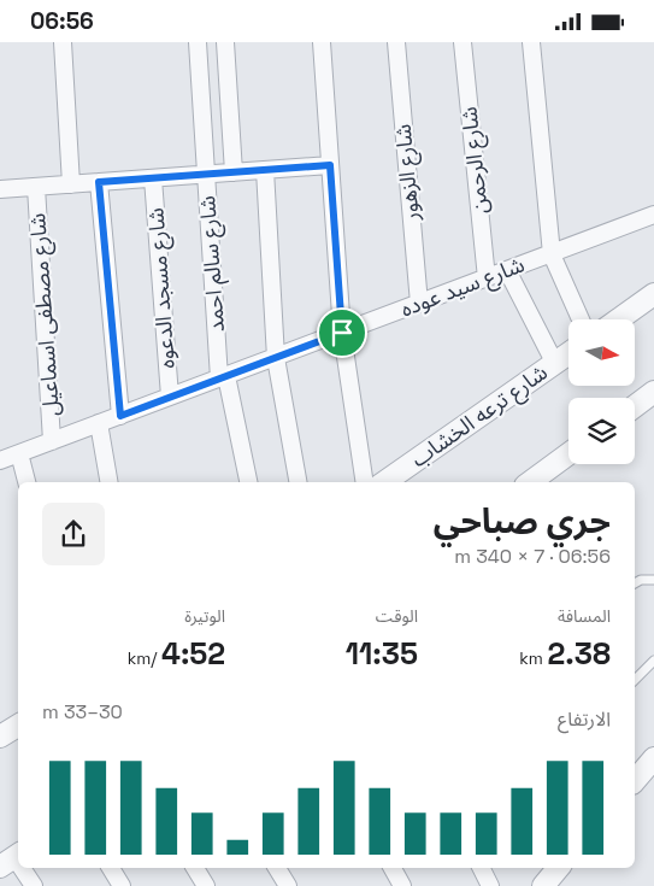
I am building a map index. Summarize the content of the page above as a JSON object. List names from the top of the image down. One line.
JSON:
{"streets":{"street":["شارع الرحمن","شارع الزهور","شارع سالم احمد","شارع سيد عوده","شارع مسجد الدعوه","شارع مصطفى اسماعيل","شارع ترعه الخشاب"]},"crossings":[["شارع الرحمن","شارع سيد عوده"],["شارع الزهور","شارع سيد عوده"],["شارع سالم احمد","شارع سيد عوده"],["شارع سيد عوده","شارع مسجد الدعوه"],["شارع سيد عوده","شارع مصطفى اسماعيل"]],"north":"right","page":{"status":"06:56","heading":["جري صباحي","06:56 · 7 × 340 m"],"stats":[["المسافة","2.38 km"],["الوقت","11:35"],["الوتيرة","4:52 /km"]],"chart":["الارتفاع","30–33 m"]}}
